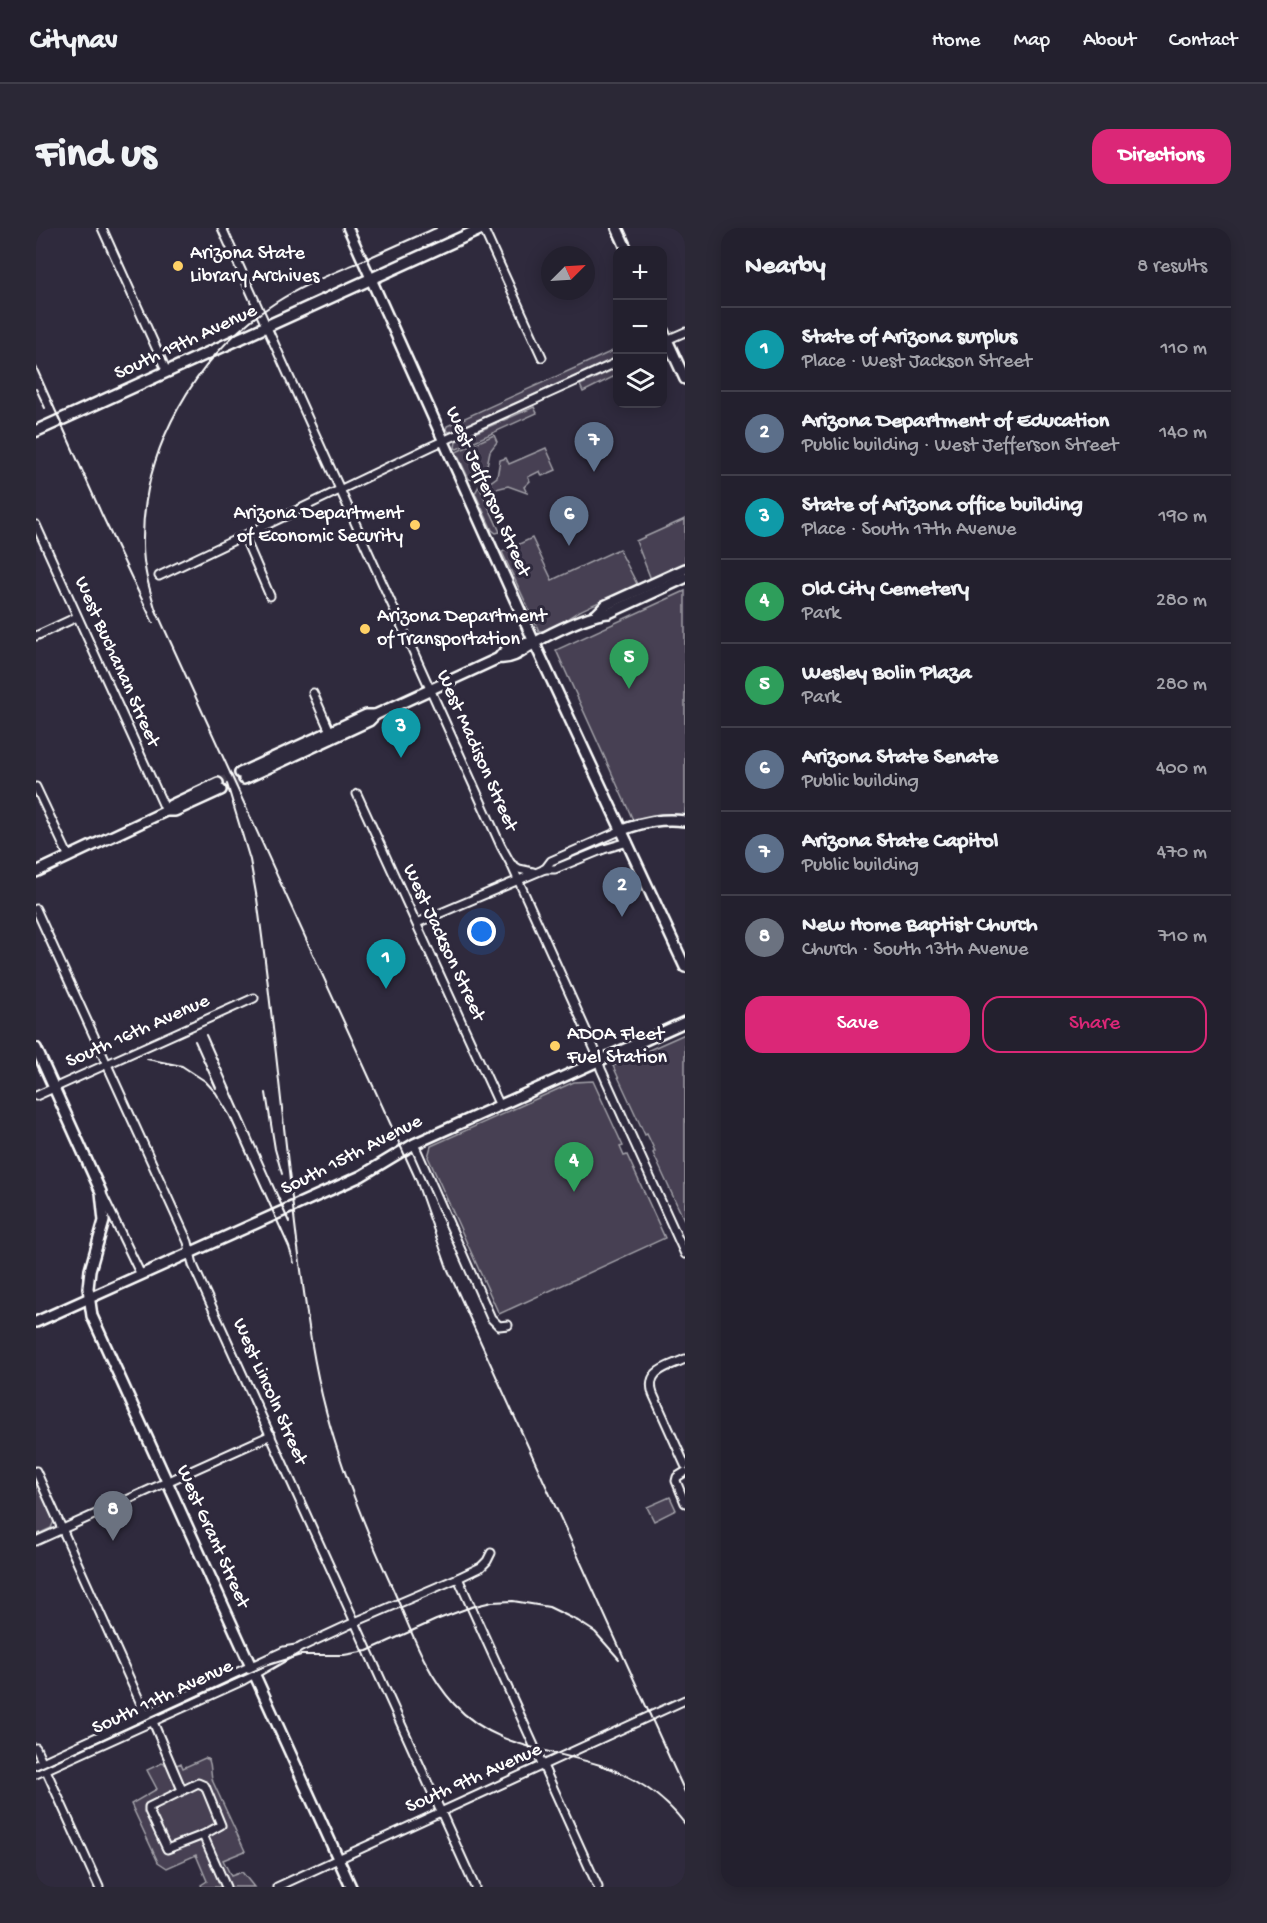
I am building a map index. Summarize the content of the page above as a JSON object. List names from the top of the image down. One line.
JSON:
{"streets":{"main road":["South 19th Avenue","West Jefferson Street","South 15th Avenue","West Grant Street"],"street":["West Buchanan Street","West Madison Street","West Jackson Street","South 16th Avenue","West Lincoln Street","South 11th Avenue","South 9th Avenue"]},"crossings":[["South 19th Avenue","West Jefferson Street"],["South 19th Avenue","West Madison Street"],["West Madison Street","South 15th Avenue"],["West Jackson Street","South 15th Avenue"],["South 16th Avenue","West Lincoln Street"],["South 16th Avenue","West Grant Street"],["South 15th Avenue","West Lincoln Street"],["South 15th Avenue","West Grant Street"],["West Lincoln Street","South 11th Avenue"],["West Lincoln Street","South 9th Avenue"],["West Grant Street","South 11th Avenue"],["West Grant Street","South 9th Avenue"]],"places":["Arizona State Library Archives","Arizona Department of Economic Security","Arizona Department of Transportation","ADOA Fleet Fuel Station"],"north":"top right","page":{"header":"Citynav","nav":["Home","Map","About","Contact"],"buttons":["Directions",["Save","Share"]],"title":"Find us","heading":["Nearby","8 results"],"map_buttons":["+","−"],"list":[{"mark":"1","name":"State of Arizona surplus","note":"Place · West Jackson Street","value":"110 m"},{"mark":"2","name":"Arizona Department of Education","note":"Public building · West Jefferson Street","value":"140 m"},{"mark":"3","name":"State of Arizona office building","note":"Place · South 17th Avenue","value":"190 m"},{"mark":"4","name":"Old City Cemetery","note":"Park","value":"280 m"},{"mark":"5","name":"Wesley Bolin Plaza","note":"Park","value":"280 m"},{"mark":"6","name":"Arizona State Senate","note":"Public building","value":"400 m"},{"mark":"7","name":"Arizona State Capitol","note":"Public building","value":"470 m"},{"mark":"8","name":"New Home Baptist Church","note":"Church · South 13th Avenue","value":"710 m"}],"pins":["7","6","5","3","2","1","4","8"]}}
